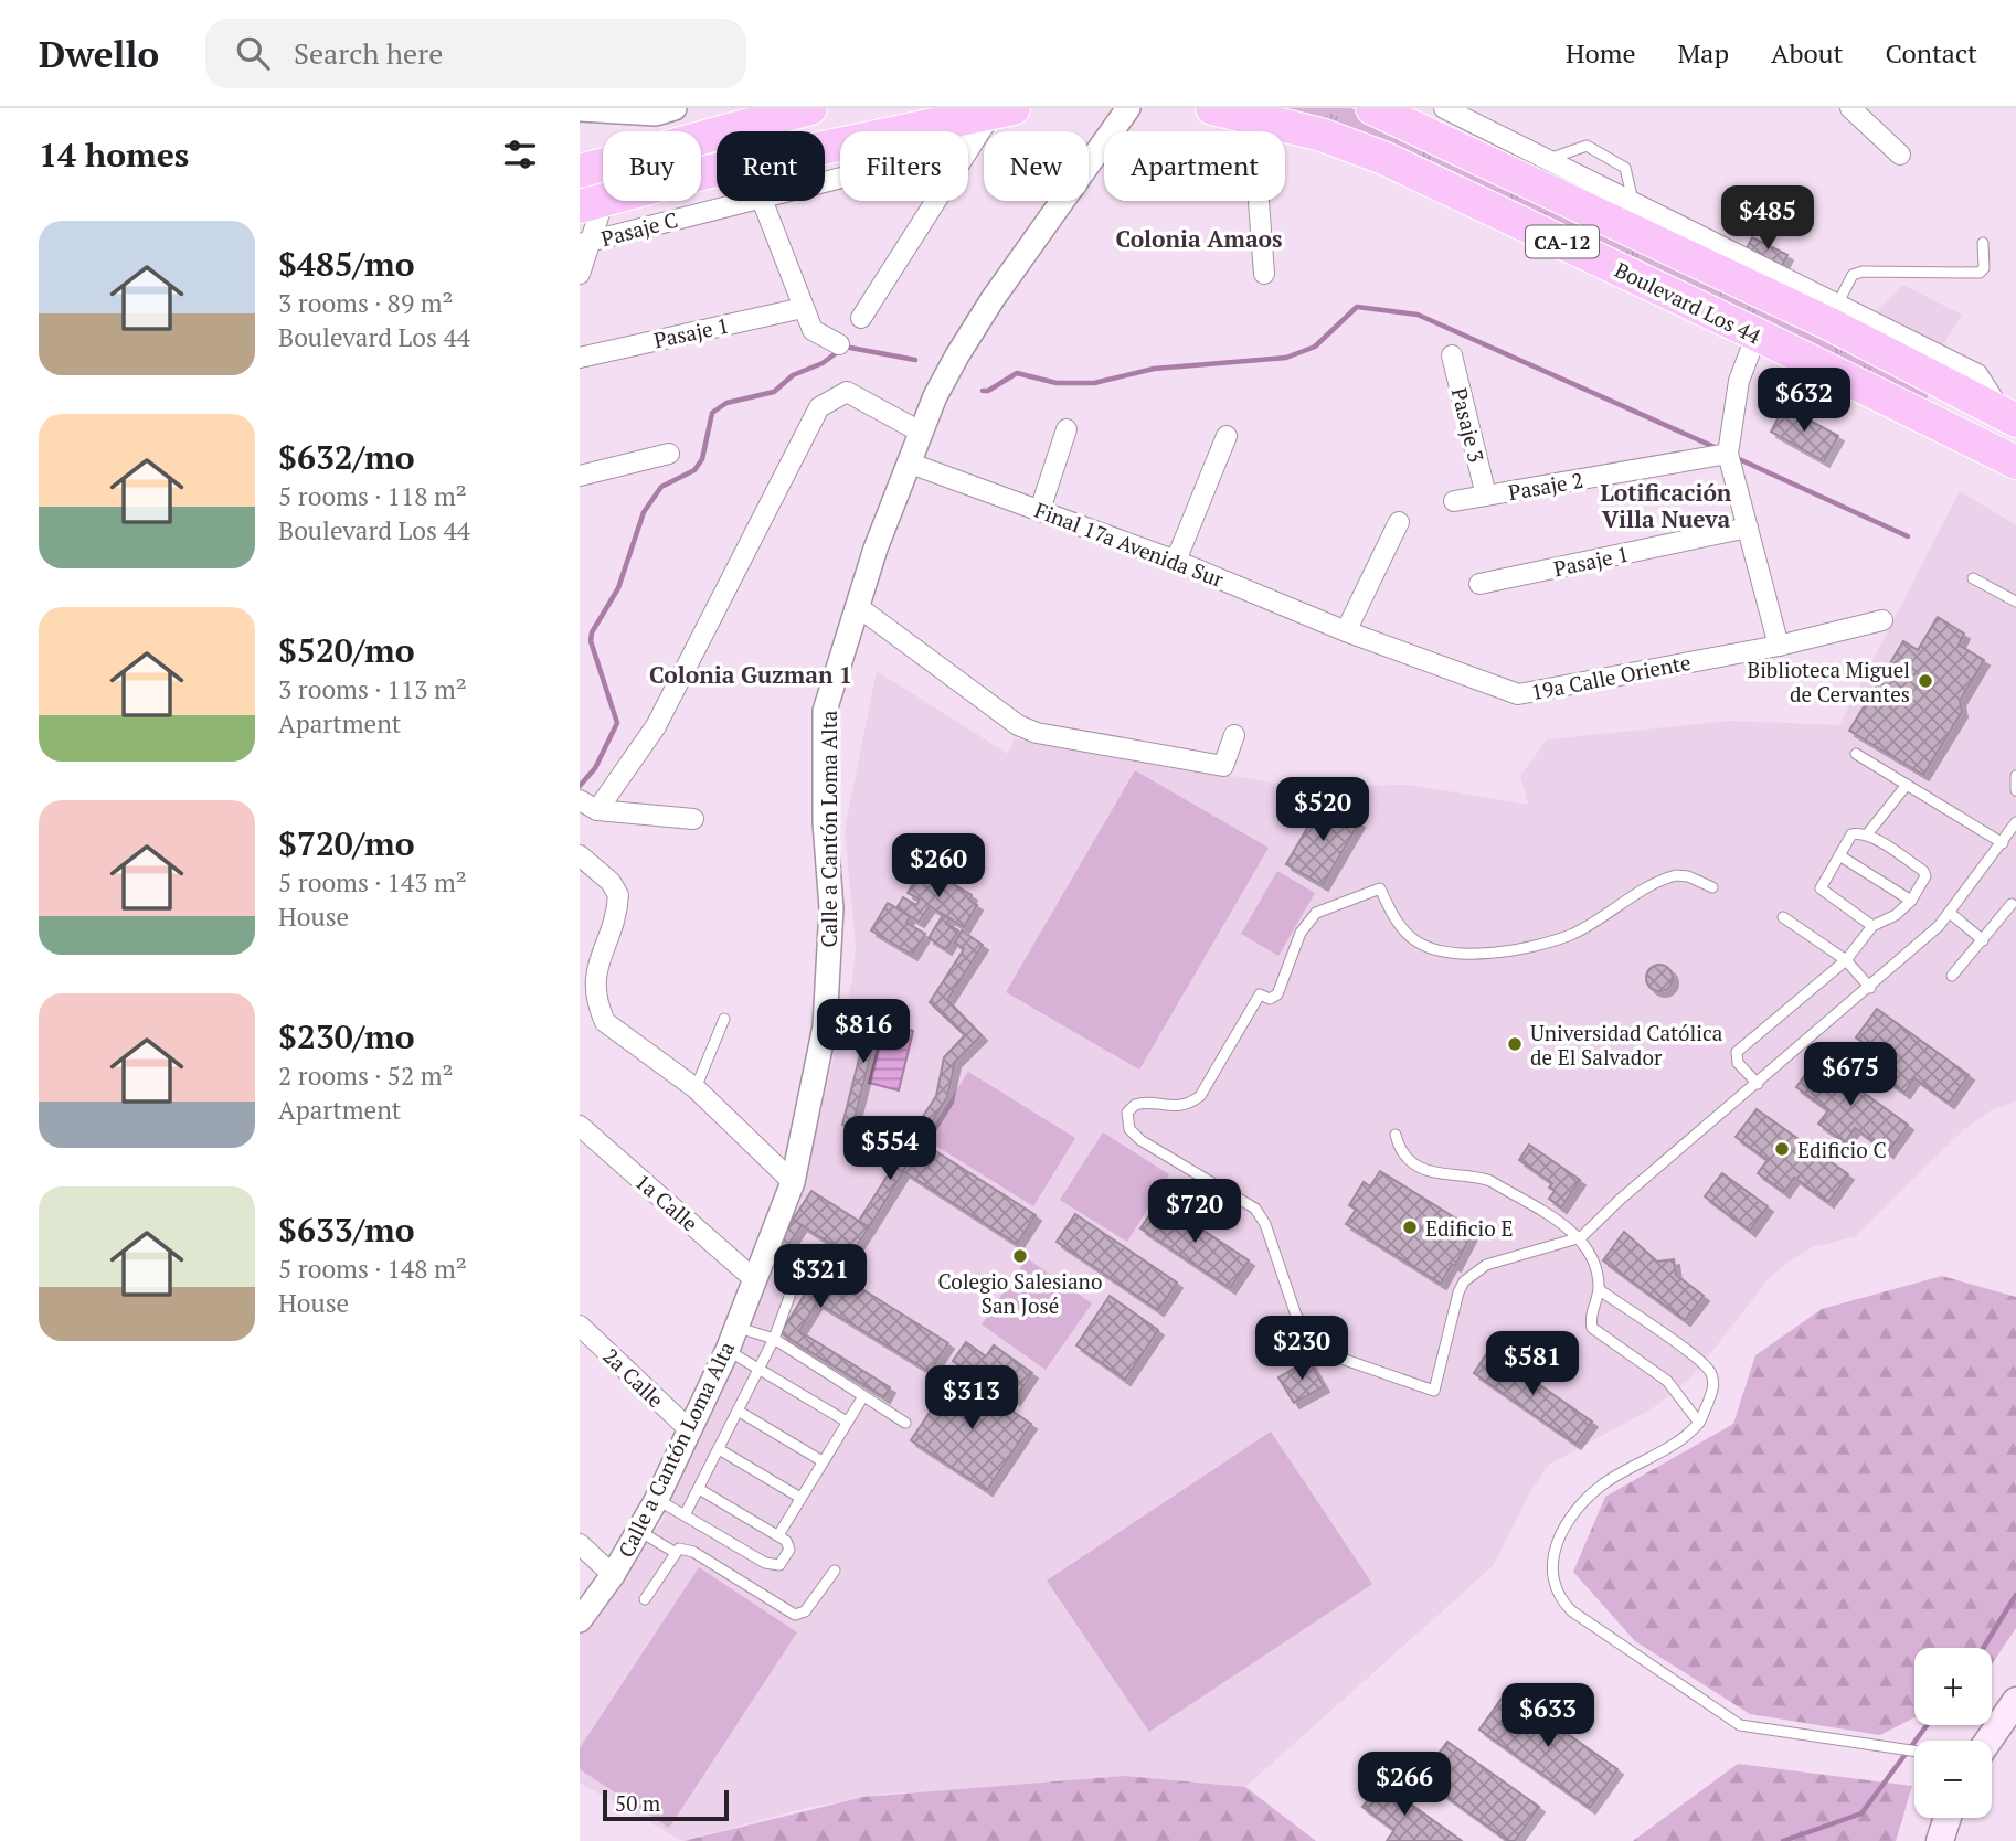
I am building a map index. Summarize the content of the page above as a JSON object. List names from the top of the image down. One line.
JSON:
{"streets":{"highway":["CA-12","Boulevard Los 44"],"street":["Pasaje C","Pasaje 1","Pasaje 3","Pasaje 2","Final 17a Avenida Sur","19a Calle Oriente","Calle a Cantón Loma Alta","1a Calle","2a Calle"]},"crossings":[["CA-12","Boulevard Los 44"],["Pasaje 3","Pasaje 2"],["Final 17a Avenida Sur","19a Calle Oriente"],["Final 17a Avenida Sur","Calle a Cantón Loma Alta"],["Calle a Cantón Loma Alta","1a Calle"],["Calle a Cantón Loma Alta","2a Calle"]],"districts":["Colonia Amaos","Lotificación Villa Nueva","Colonia Guzman 1"],"places":["Biblioteca Miguel de Cervantes","Universidad Católica de El Salvador","Edificio C","Edificio E","Colegio Salesiano San José"],"scale_bar":"50 m","page":{"header":"Dwello","search":"Search here","nav":["Home","Map","About","Contact"],"heading":"14 homes","chip":["Buy","Rent","Filters","New","Apartment"],"price":["$485","$632","$520","$260","$816","$675","$554","$720","$321","$230","$581","$313","$633","$266"],"list":[{"name":"$485/mo","note":"3 rooms · 89 m² · Boulevard Los 44"},{"name":"$632/mo","note":"5 rooms · 118 m² · Boulevard Los 44"},{"name":"$520/mo","note":"3 rooms · 113 m² · Apartment"},{"name":"$720/mo","note":"5 rooms · 143 m² · House"},{"name":"$230/mo","note":"2 rooms · 52 m² · Apartment"},{"name":"$633/mo","note":"5 rooms · 148 m² · House"}],"map_buttons":["+","−"],"scale":"50 m"}}
